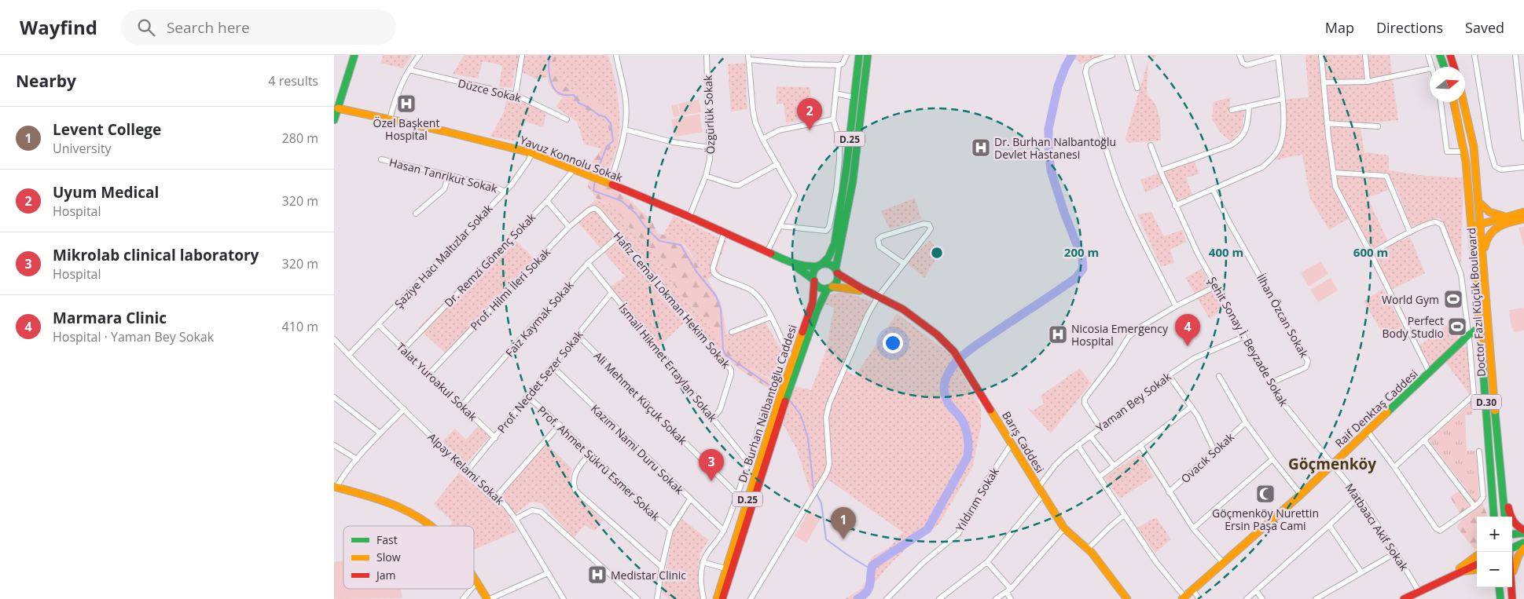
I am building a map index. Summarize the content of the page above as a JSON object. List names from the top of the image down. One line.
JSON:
{"streets":{"main road":["D.25","Yavuz Konnolu Sokak","Doctor Fazıl Küçük Boulevard","D.30","Dr. Burhan Nalbantoğlu Caddesi","Raif Denktaş Caddesi","Barış Caddesi"],"street":["Düzce Sokak","Özgürlük Sokak","Hasan Tanrikut Sokak","Şaziye Hacı Maltızlar Sokak","Dr. Remzi Gönenç Sokak","Prof. Hilmi İleri Sokak","Hafiz Cemal Lokman Hekim Sokak","İlhan Özcan Sokak","Faiz Kaymak Sokak","Şehit Sonay İ. Beyzade Sokak","İsmail Hikmet Ertaylan Sokak","Talat Yuroakul Sokak","Prof. Necdet Sezer Sokak","Ali Mehmet Küçuk Sokak","Yaman Bey Sokak","Kazım Nami Duru Sokak","Ovacık Sokak","Prof. Ahmet Sükrü Esmer Sokak","Alpay Kelami Sokak","Yıldırım Sokak","Matbaacı Akif Sokak"]},"crossings":[["Özgürlük Sokak","Yavuz Konnolu Sokak"],["D.25","Yavuz Konnolu Sokak"],["D.25","Dr. Burhan Nalbantoğlu Caddesi"],["Yavuz Konnolu Sokak","Şaziye Hacı Maltızlar Sokak"],["Yavuz Konnolu Sokak","Dr. Remzi Gönenç Sokak"],["Yavuz Konnolu Sokak","Dr. Burhan Nalbantoğlu Caddesi"],["Hasan Tanrikut Sokak","Şaziye Hacı Maltızlar Sokak"],["Şaziye Hacı Maltızlar Sokak","Talat Yuroakul Sokak"],["Şaziye Hacı Maltızlar Sokak","Alpay Kelami Sokak"],["Dr. Remzi Gönenç Sokak","Talat Yuroakul Sokak"],["Prof. Hilmi İleri Sokak","Hafiz Cemal Lokman Hekim Sokak"],["Prof. Hilmi İleri Sokak","Talat Yuroakul Sokak"],["Hafiz Cemal Lokman Hekim Sokak","Faiz Kaymak Sokak"],["Hafiz Cemal Lokman Hekim Sokak","İsmail Hikmet Ertaylan Sokak"],["Doctor Fazıl Küçük Boulevard","Raif Denktaş Caddesi"],["İlhan Özcan Sokak","Şehit Sonay İ. Beyzade Sokak"],["Faiz Kaymak Sokak","İsmail Hikmet Ertaylan Sokak"],["Faiz Kaymak Sokak","Talat Yuroakul Sokak"],["Şehit Sonay İ. Beyzade Sokak","Yaman Bey Sokak"],["Şehit Sonay İ. Beyzade Sokak","Raif Denktaş Caddesi"],["Şehit Sonay İ. Beyzade Sokak","Matbaacı Akif Sokak"],["İsmail Hikmet Ertaylan Sokak","Prof. Necdet Sezer Sokak"],["Talat Yuroakul Sokak","Prof. Necdet Sezer Sokak"],["Prof. Necdet Sezer Sokak","Ali Mehmet Küçuk Sokak"],["Prof. Necdet Sezer Sokak","Kazım Nami Duru Sokak"],["Prof. Necdet Sezer Sokak","Prof. Ahmet Sükrü Esmer Sokak"],["Prof. Necdet Sezer Sokak","Alpay Kelami Sokak"],["Yaman Bey Sokak","Barış Caddesi"],["Raif Denktaş Caddesi","Matbaacı Akif Sokak"],["Barış Caddesi","Yıldırım Sokak"]],"districts":["Göçmenköy"],"places":{"hospital":["Özel Başkent Hospital","Dr. Burhan Nalbantoğlu Devlet Hastanesi","Nicosia Emergency Hospital","Medistar Clinic"],"sports":["World Gym","Perfect Body Studio"],"mosque":["Göçmenköy Nurettin Ersin Paşa Cami"]},"legend":["Fast","Slow","Jam"],"north":"right","page":{"header":"Wayfind","search":"Search here","nav":["Map","Directions","Saved"],"heading":["Nearby","4 results"],"pins":["2","4","3","1"],"list":[{"mark":"1","name":"Levent College","note":"University","value":"280 m"},{"mark":"2","name":"Uyum Medical","note":"Hospital","value":"320 m"},{"mark":"3","name":"Mikrolab clinical laboratory","note":"Hospital","value":"320 m"},{"mark":"4","name":"Marmara Clinic","note":"Hospital · Yaman Bey Sokak","value":"410 m"}],"map_buttons":["+","−"]},"rings":["200 m","400 m","600 m"]}
